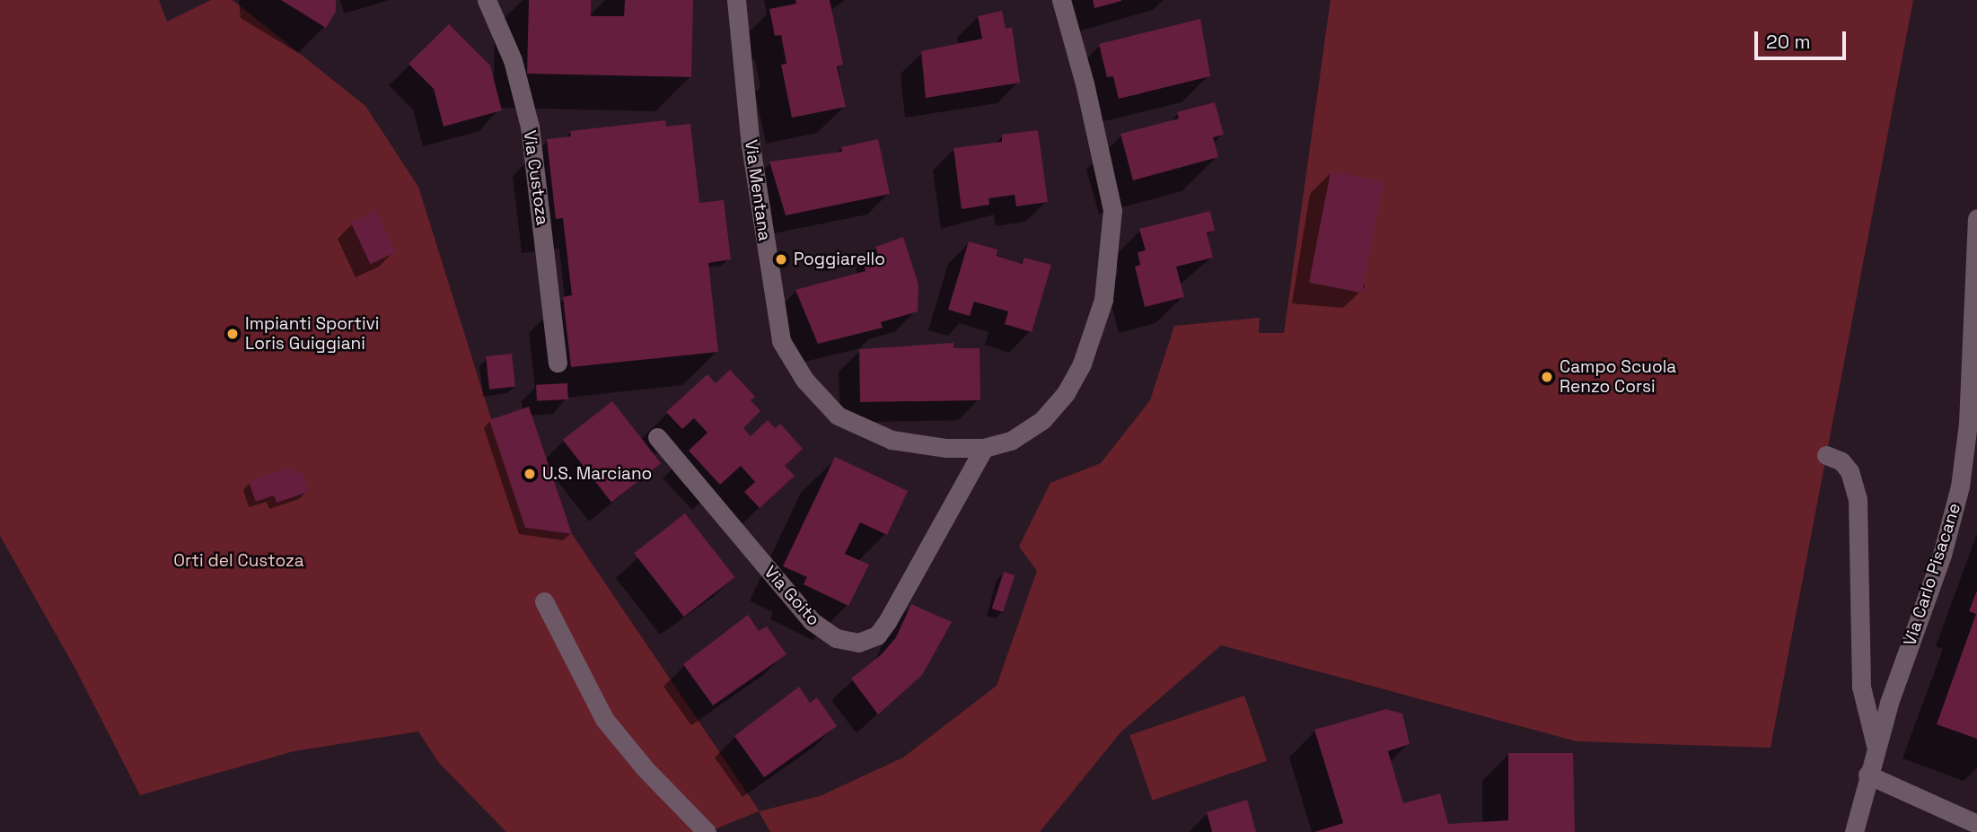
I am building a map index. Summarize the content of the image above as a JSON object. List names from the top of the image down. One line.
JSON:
{"streets":{"street":["Via Custoza","Via Mentana","Via Carlo Pisacane","Via Goito"]},"crossings":[["Via Mentana","Via Goito"]],"parks":["Orti del Custoza"],"places":["Poggiarello","Impianti Sportivi Loris Guiggiani","Campo Scuola Renzo Corsi","U.S. Marciano"],"scale_bar":"20 m"}
